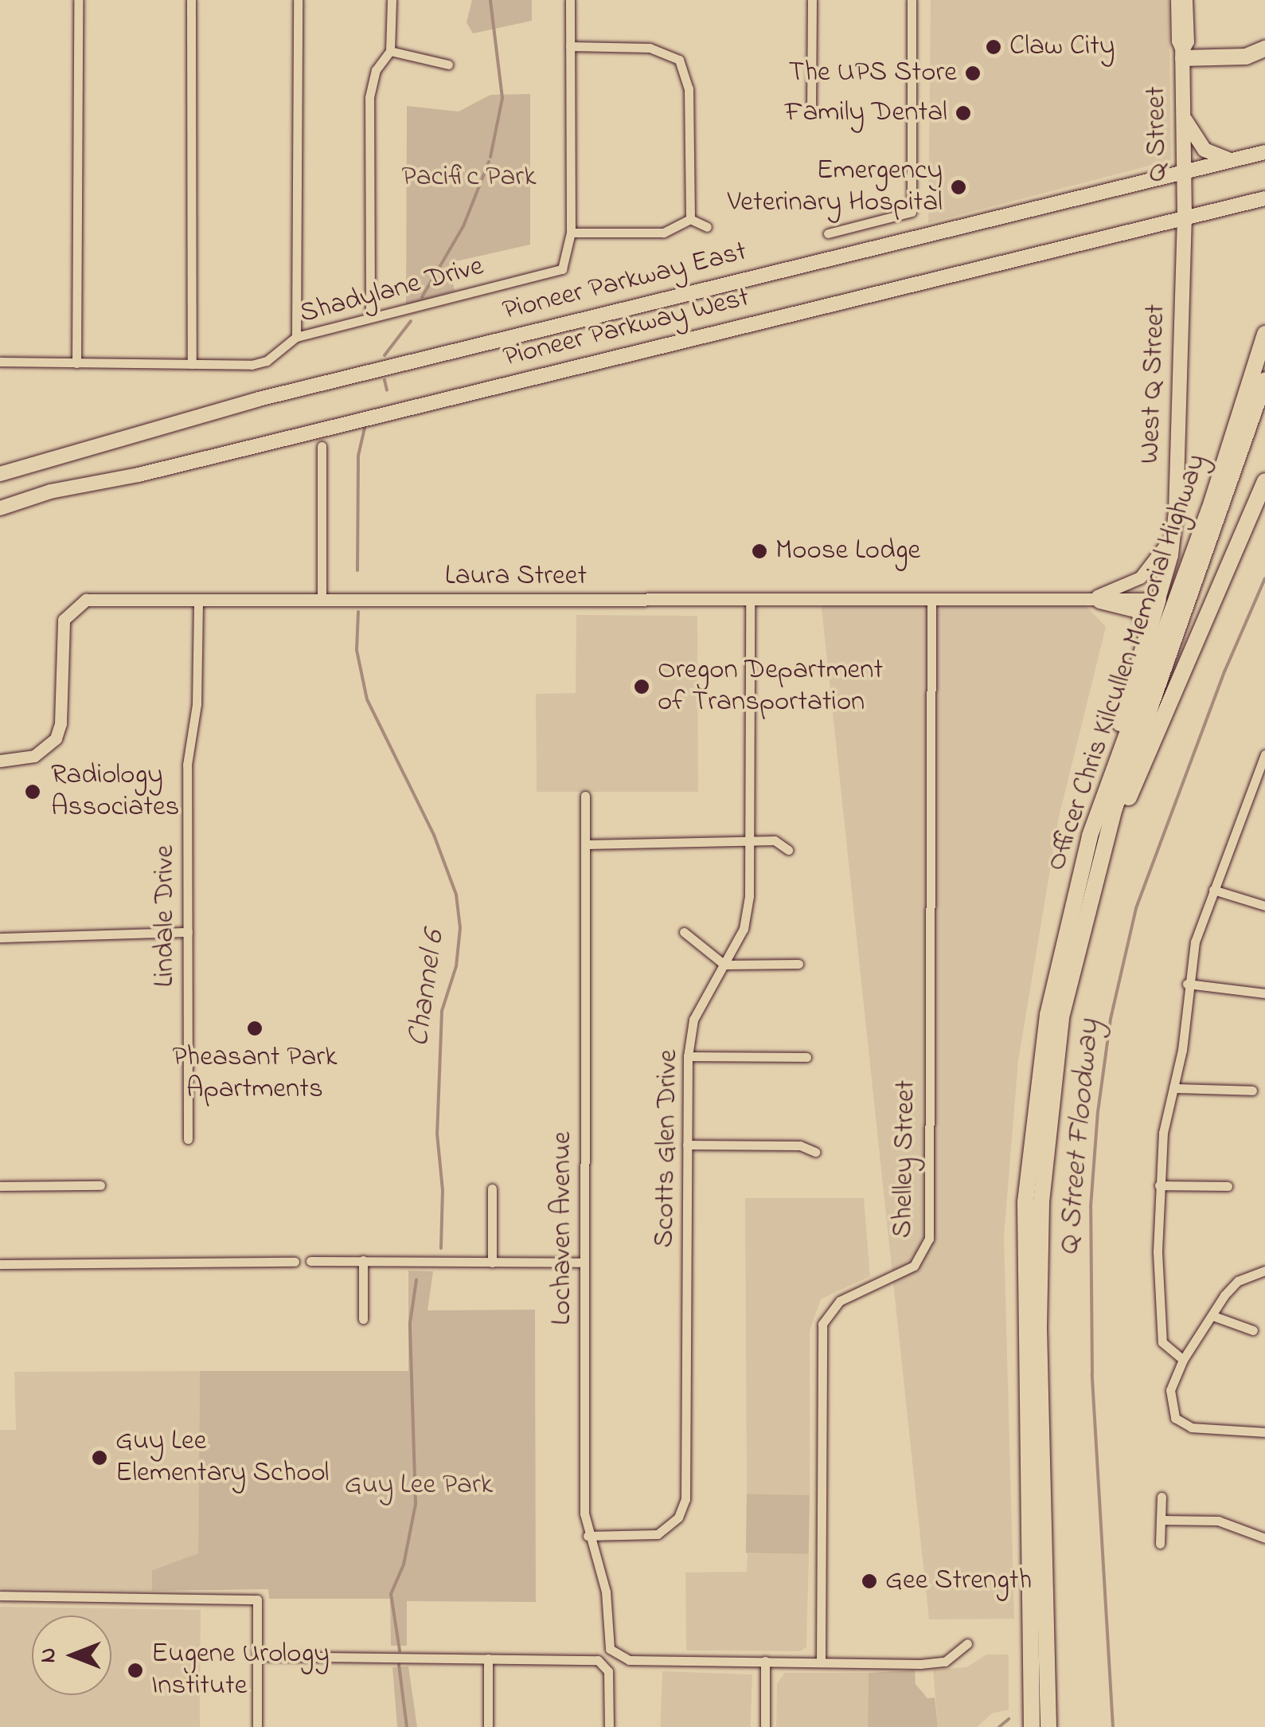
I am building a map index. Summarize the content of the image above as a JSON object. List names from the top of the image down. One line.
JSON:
{"streets":{"highway":["Officer Chris Kilcullen Memorial Highway"],"main road":["Q Street","Pioneer Parkway East","Pioneer Parkway West","West Q Street"],"street":["Shadylane Drive","Laura Street","Lindale Drive","Scotts Glen Drive","Shelley Street","Lochaven Avenue"]},"crossings":[["Q Street","Pioneer Parkway East"],["Q Street","Pioneer Parkway West"],["Q Street","West Q Street"],["Pioneer Parkway West","West Q Street"],["West Q Street","Laura Street"],["Laura Street","Lindale Drive"],["Laura Street","Scotts Glen Drive"],["Laura Street","Shelley Street"],["Scotts Glen Drive","Lochaven Avenue"]],"water":["Channel 6","Q Street Floodway"],"parks":["Pacific Park","Guy Lee Park"],"places":["Claw City","The UPS Store","Family Dental","Emergency Veterinary Hospital","Moose Lodge","Oregon Department of Transportation","Radiology Associates","Pheasant Park Apartments","Guy Lee Elementary School","Gee Strength","Eugene Urology Institute"],"north":"left"}
